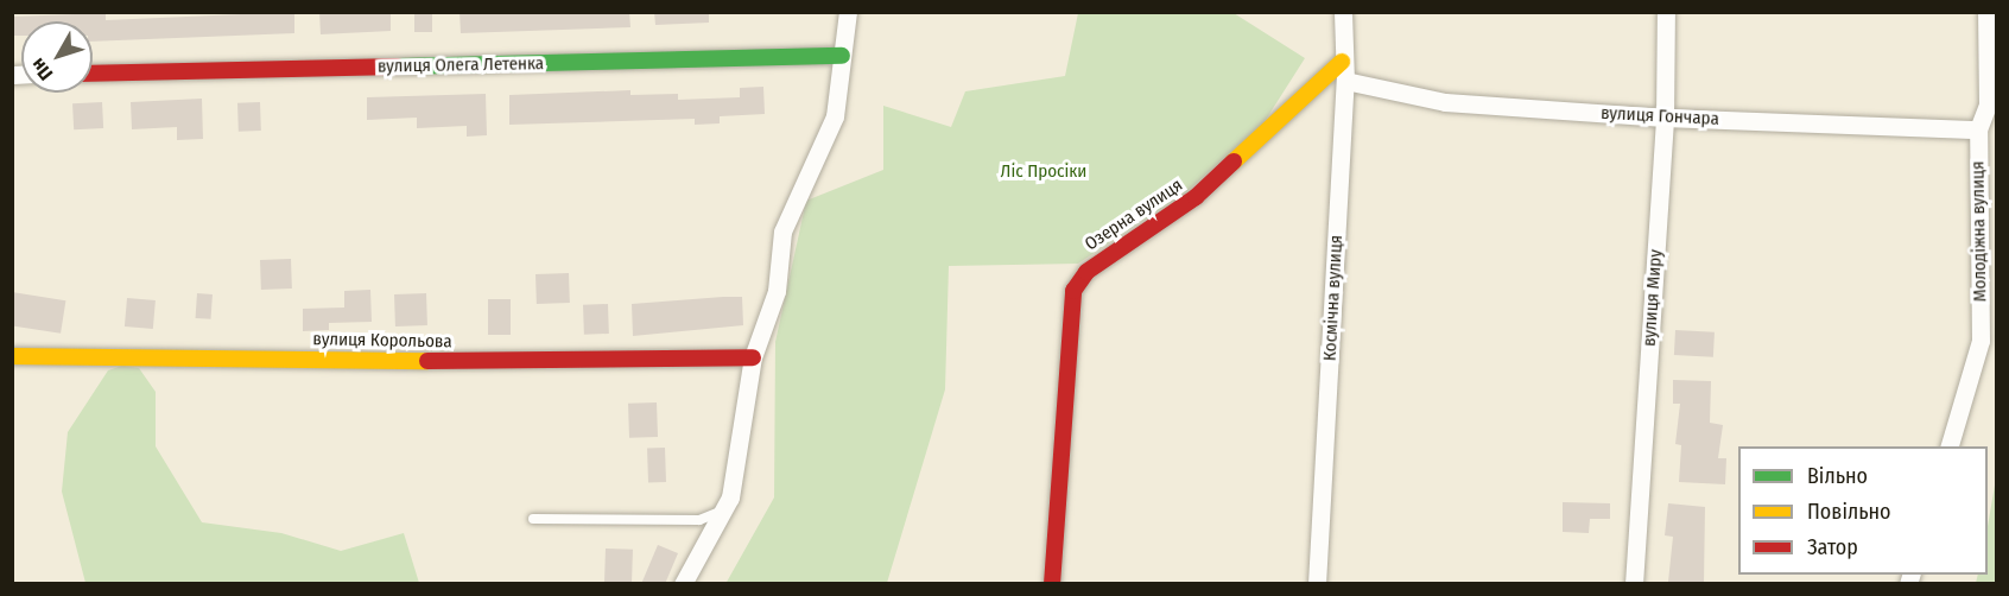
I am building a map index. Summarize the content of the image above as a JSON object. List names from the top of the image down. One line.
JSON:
{"streets":{"street":["вулиця Олега Летенка","вулиця Гончара","Озерна вулиця","Молодіжна вулиця","Космічна вулиця","вулиця Миру","вулиця Корольова"]},"crossings":[["вулиця Гончара","Молодіжна вулиця"],["вулиця Гончара","Космічна вулиця"],["вулиця Гончара","вулиця Миру"],["Озерна вулиця","Космічна вулиця"]],"parks":["Ліс Просіки"],"legend":["Вільно","Повільно","Затор"],"north":"bottom left"}
